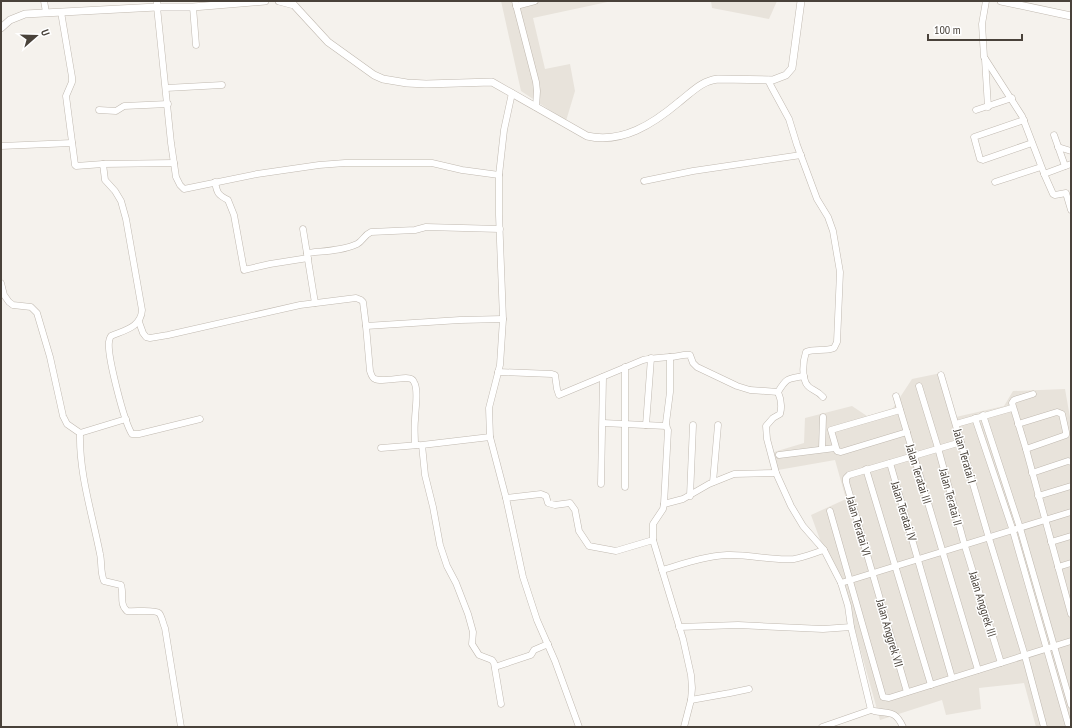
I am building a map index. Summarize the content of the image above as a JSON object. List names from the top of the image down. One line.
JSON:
{"streets":{"street":["Jalan Teratai I","Jalan Teratai III","Jalan Teratai II","Jalan Teratai IV","Jalan Teratai VI","Jalan Anggrek III","Jalan Anggrek VII"]},"crossings":[["Jalan Teratai II","Jalan Anggrek III"],["Jalan Teratai VI","Jalan Anggrek VII"]],"scale_bar":"100 m","north":"right"}
